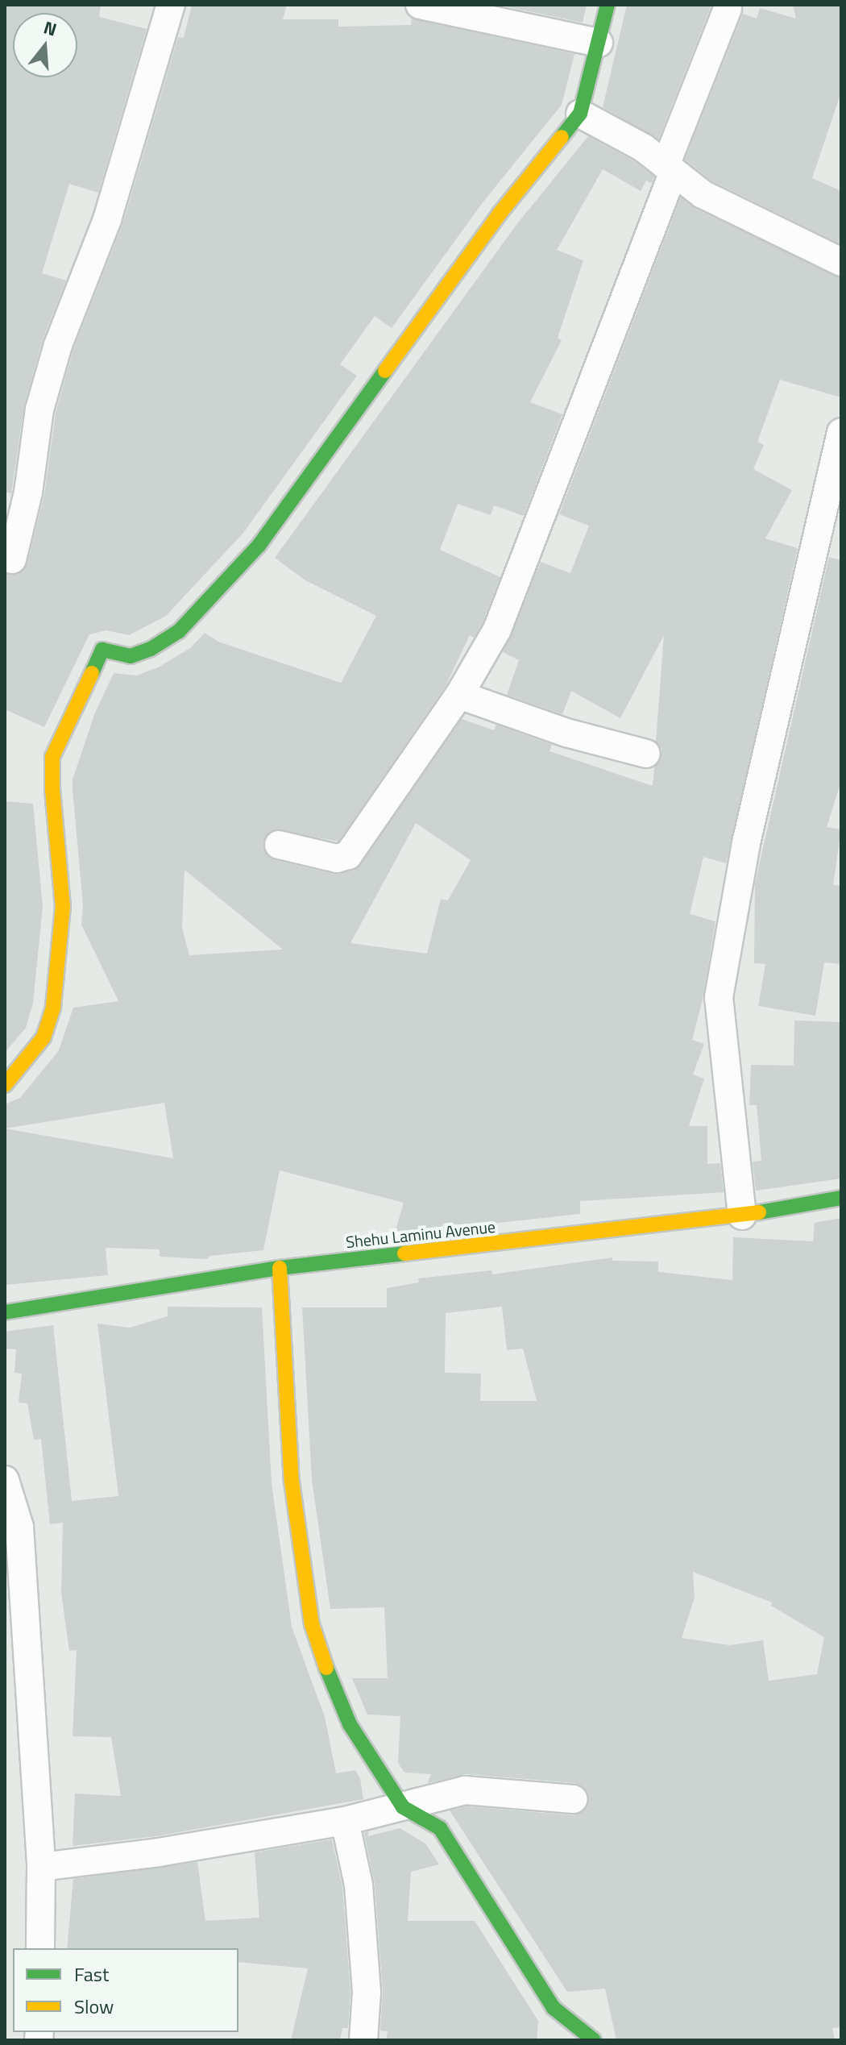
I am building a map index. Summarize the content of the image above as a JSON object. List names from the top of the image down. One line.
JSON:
{"streets":{"street":["Shehu Laminu Avenue"]},"legend":["Fast","Slow"],"north":"top"}
